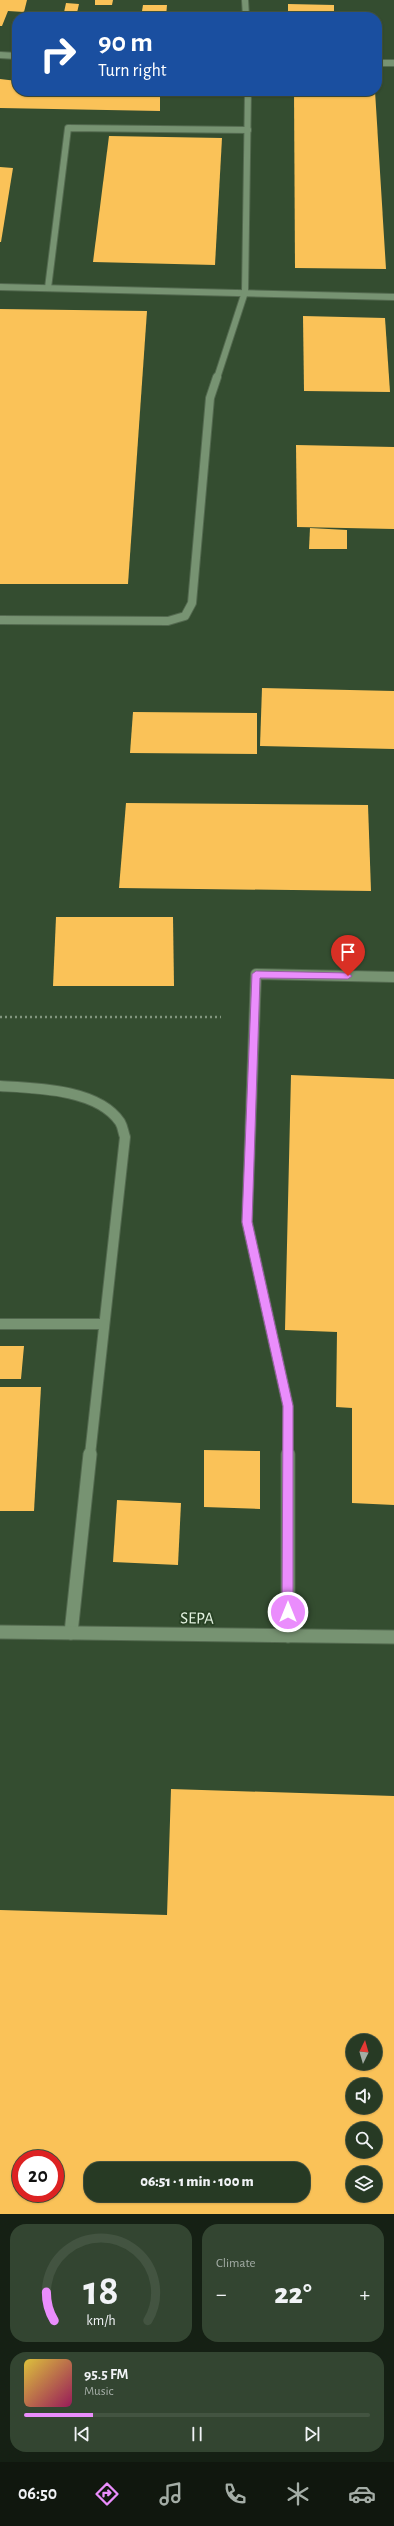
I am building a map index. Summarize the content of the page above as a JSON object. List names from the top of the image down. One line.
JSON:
{"streets":{"street":["SEPA"]},"north":"top","page":{"turn":["90 m","Turn right"],"limit":"20","trip":"06:51 · 1 min · 100 m","tile":"Climate","heat":["−","22°","+"],"song":["95.5 FM","Music"],"tabs":"06:50","gauge":["18","km/h"]}}
